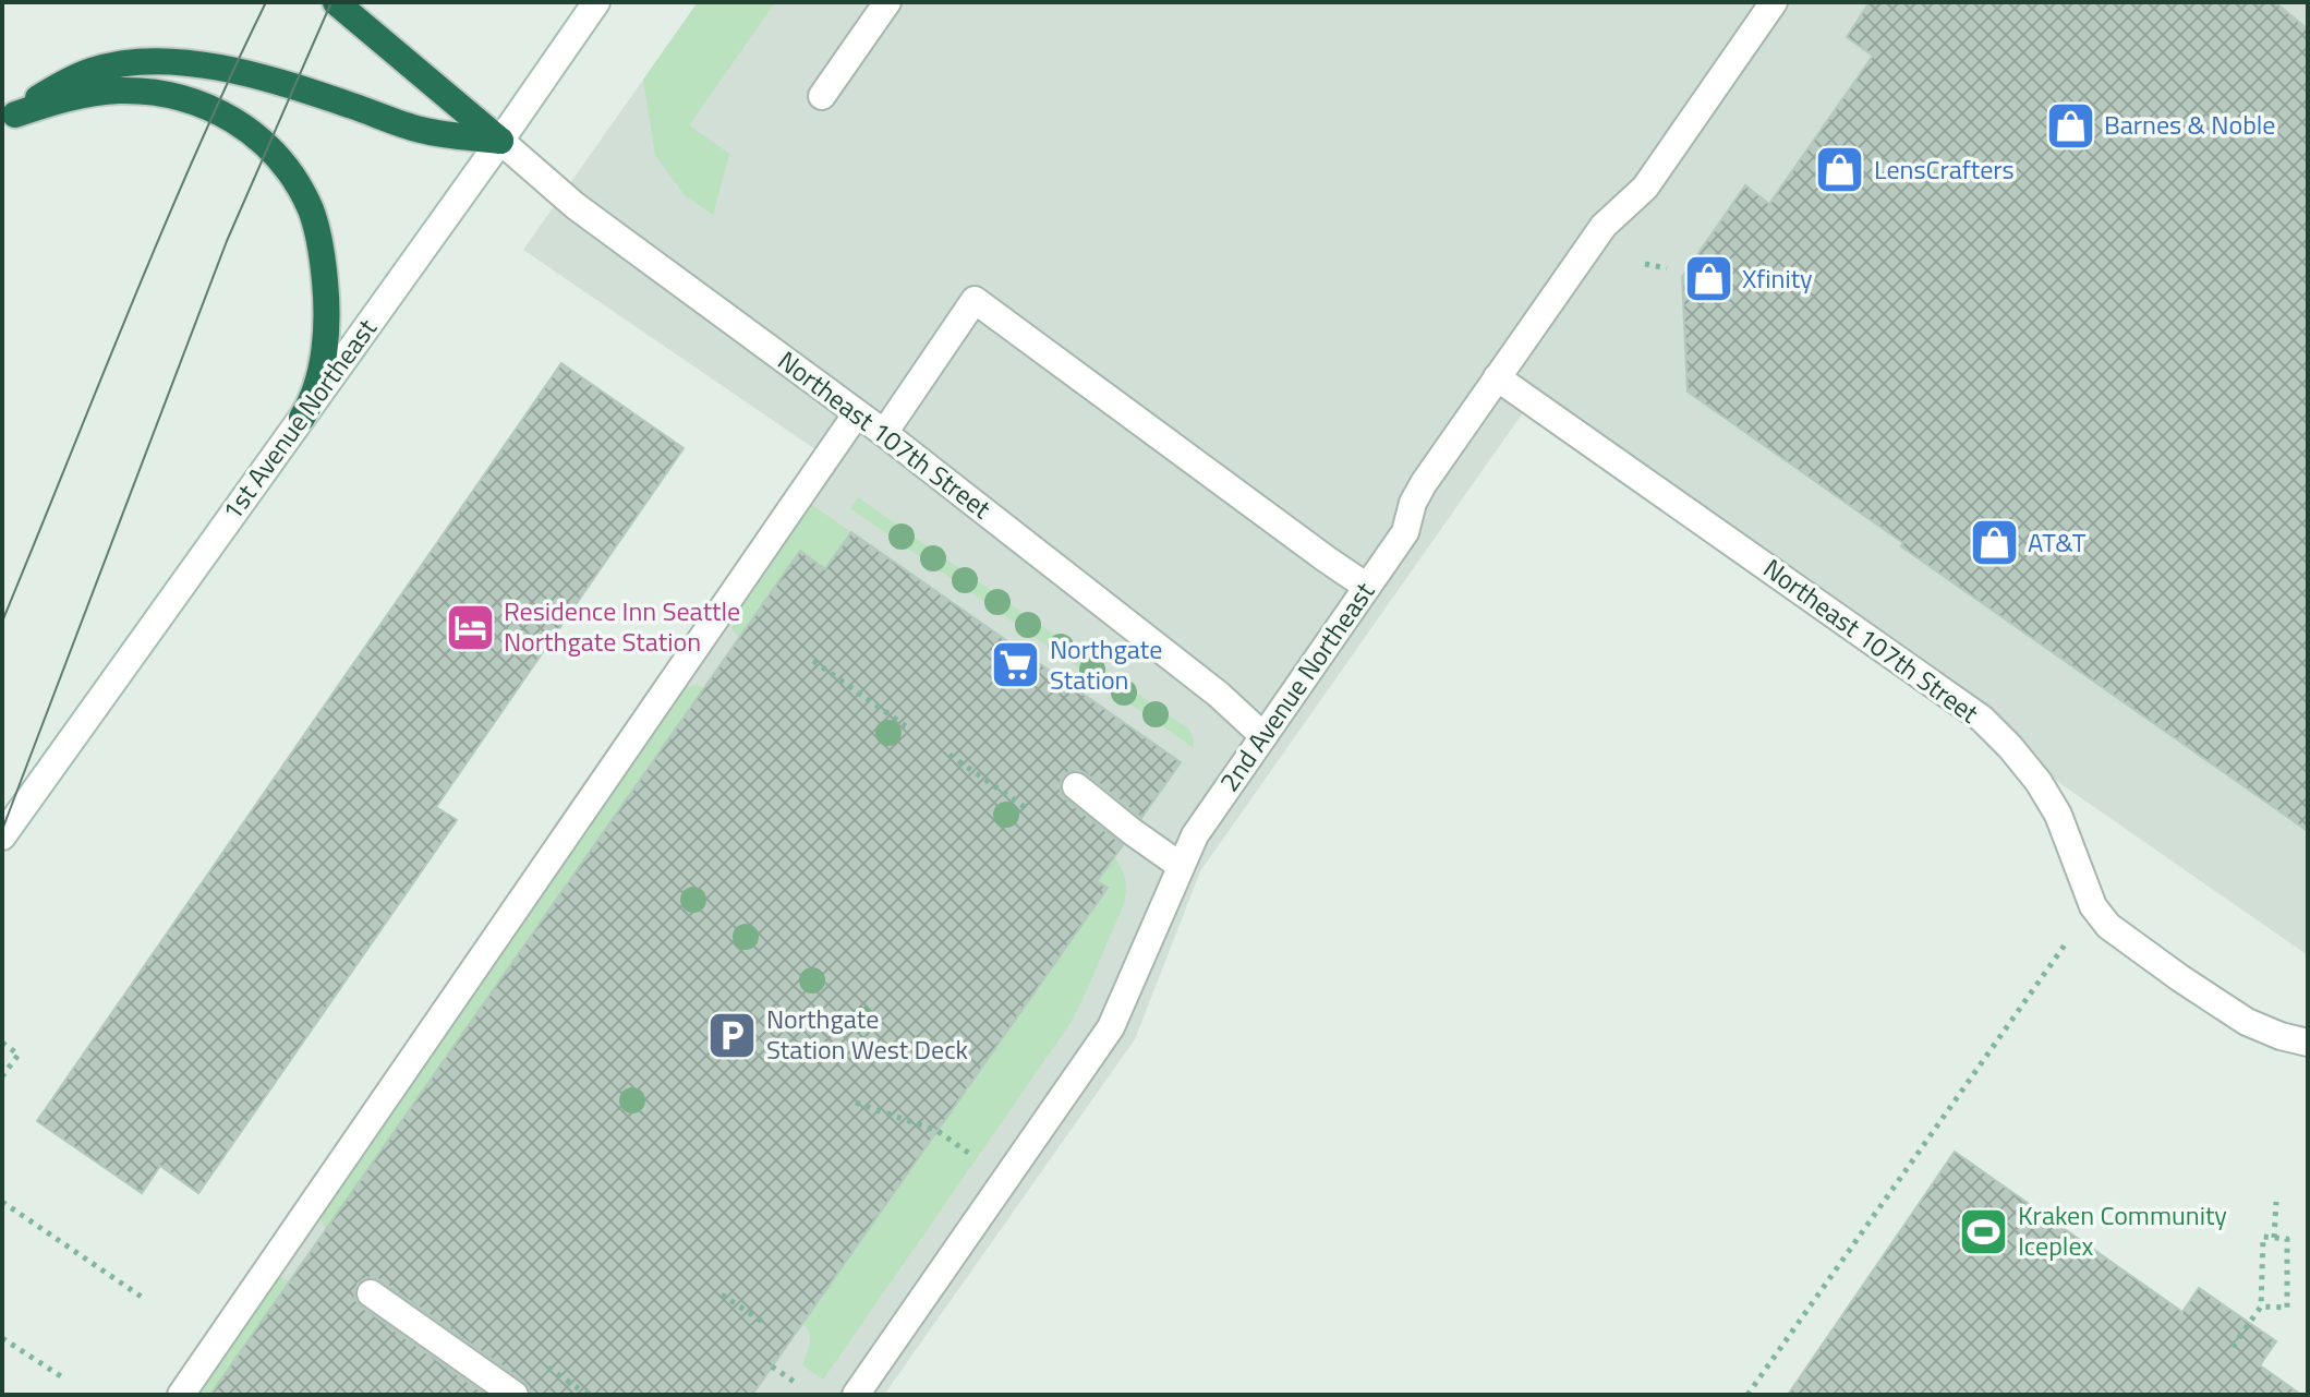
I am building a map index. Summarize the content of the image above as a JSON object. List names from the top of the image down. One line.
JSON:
{"streets":{"main road":["1st Avenue Northeast","Northeast 107th Street","2nd Avenue Northeast"]},"crossings":[["1st Avenue Northeast","Northeast 107th Street"],["Northeast 107th Street","2nd Avenue Northeast"]],"places":{"shop":["Barnes & Noble","LensCrafters","Xfinity","AT&T"],"hotel":["Residence Inn Seattle Northgate Station"],"supermarket":["Northgate Station"],"parking":["Northgate Station West Deck"],"sports":["Kraken Community Iceplex"]}}
